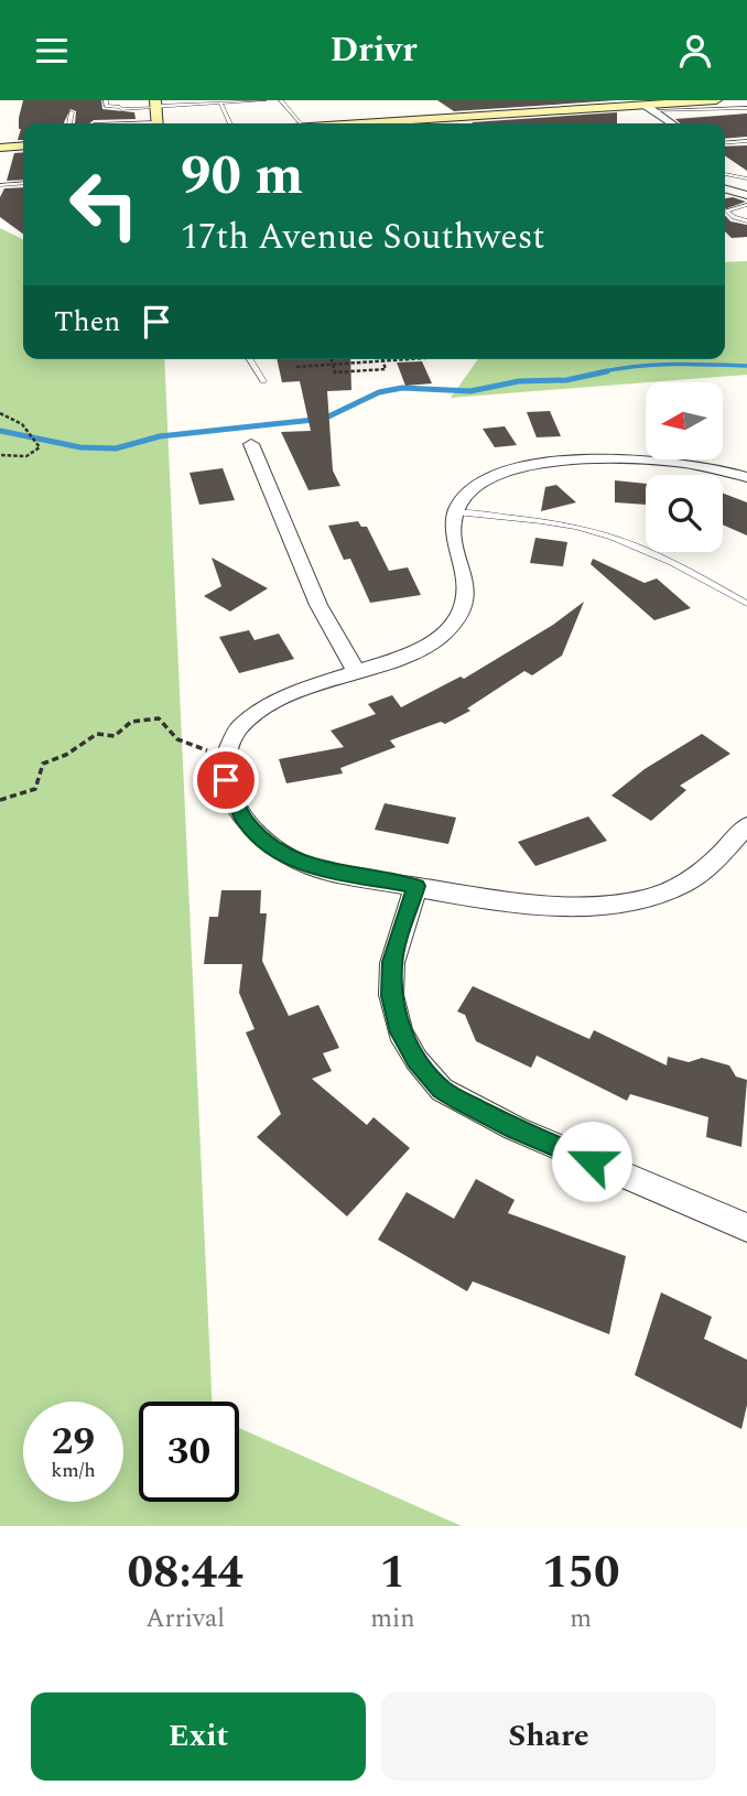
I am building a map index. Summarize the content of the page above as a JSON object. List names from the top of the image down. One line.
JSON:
{"north":"left","page":{"header":"Drivr","turn":["90 m","17th Avenue Southwest"],"then":"Then","speed":"29 km/h","limit":"30","eta":["08:44","Arrival","1","min","150","m"],"buttons":["Exit","Share"]}}
